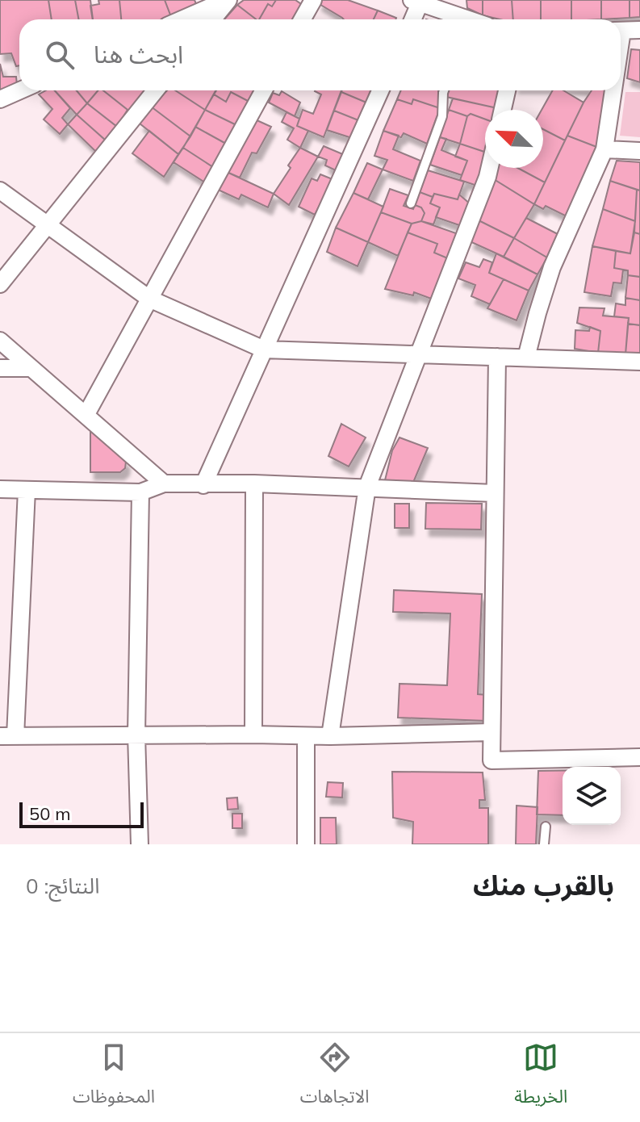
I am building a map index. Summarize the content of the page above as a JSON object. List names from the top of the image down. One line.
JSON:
{"scale_bar":"50 m","north":"top left","page":{"search":"ابحث هنا","scale":"50 m","heading":["بالقرب منك","النتائج: 0"],"nav":["الخريطة","الاتجاهات","المحفوظات"]}}
